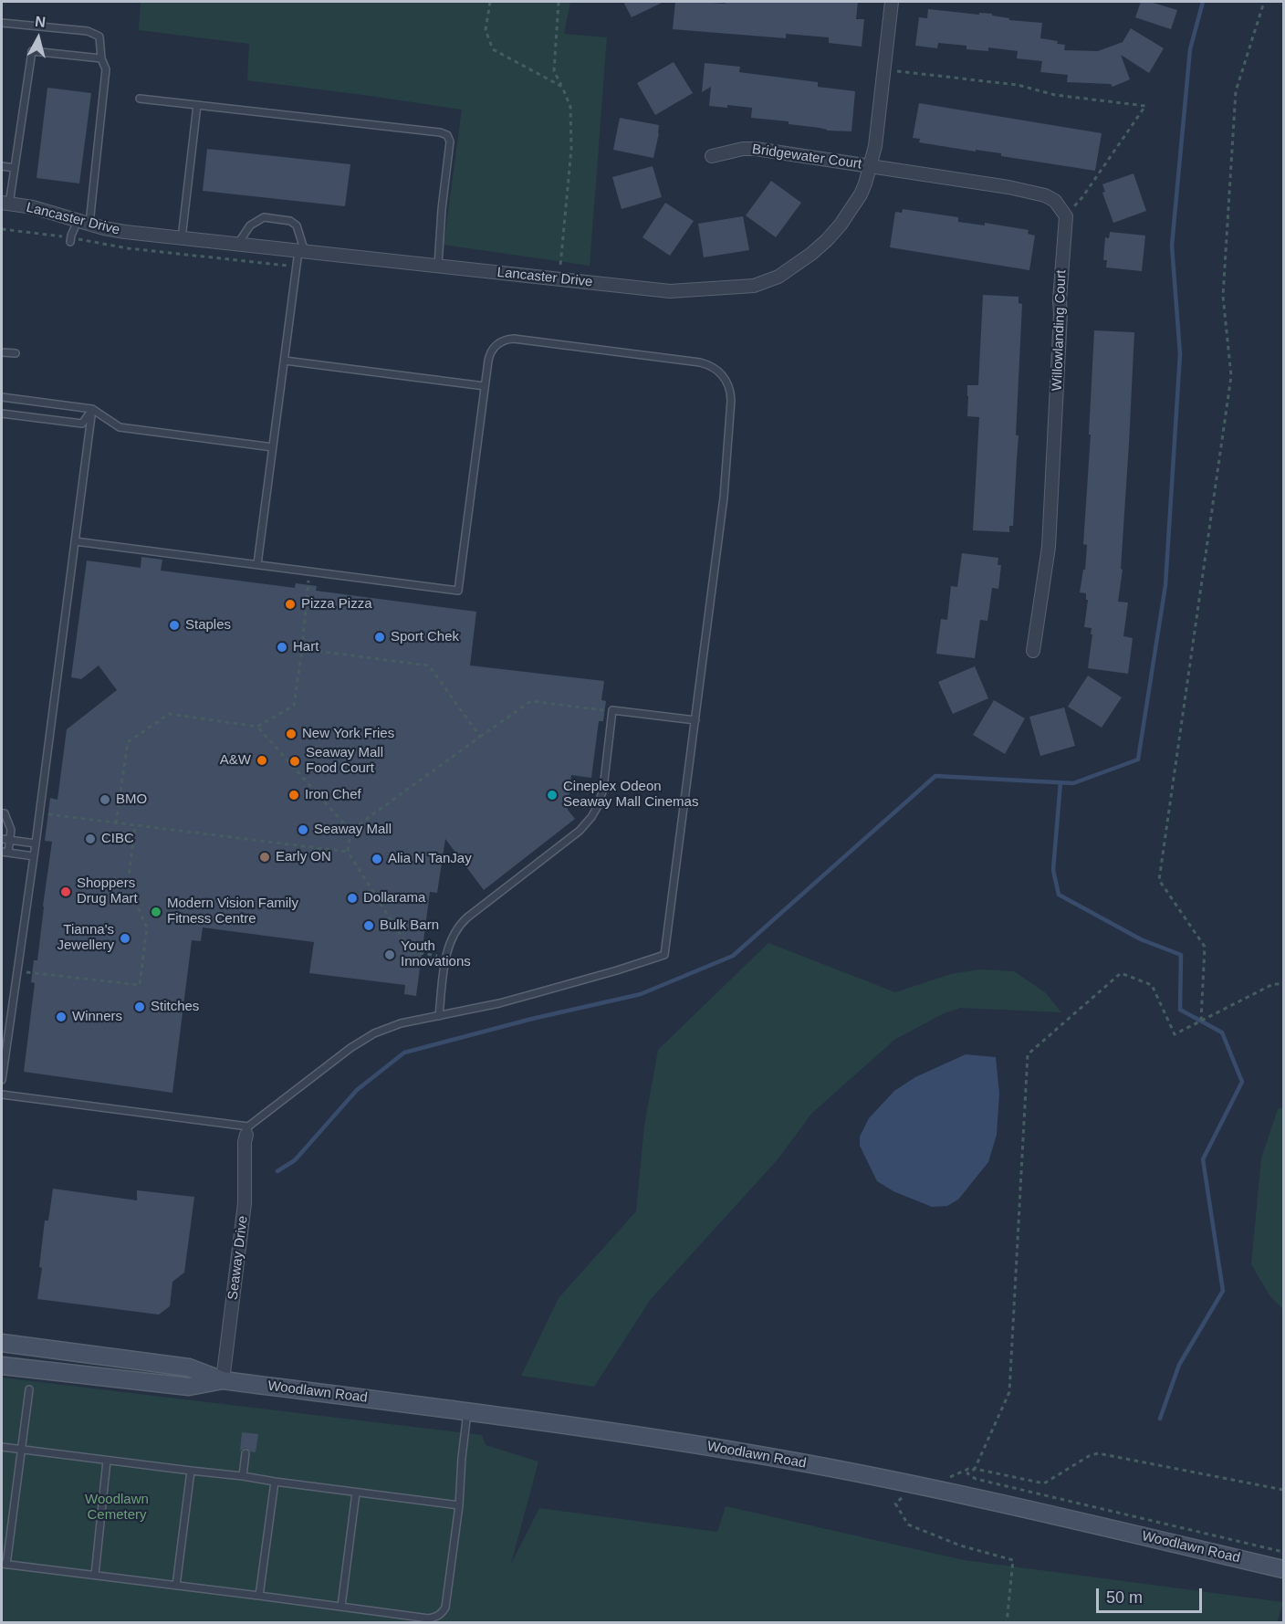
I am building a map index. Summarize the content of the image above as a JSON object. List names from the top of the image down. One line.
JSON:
{"streets":{"main road":["Woodlawn Road"],"street":["Bridgewater Court","Lancaster Drive","Willowlanding Court","Seaway Drive"]},"crossings":[["Bridgewater Court","Lancaster Drive"],["Seaway Drive","Woodlawn Road"]],"parks":["Woodlawn Cemetery"],"places":["Pizza Pizza","Staples","Sport Chek","Hart","New York Fries","A&W","Seaway Mall Food Court","Iron Chef","Cineplex Odeon Seaway Mall Cinemas","BMO","Seaway Mall","CIBC","Early ON","Alia N TanJay","Shoppers Drug Mart","Dollarama","Modern Vision Family Fitness Centre","Bulk Barn","Tianna's Jewellery","Youth Innovations","Stitches","Winners"],"scale_bar":"50 m","north":"top"}
